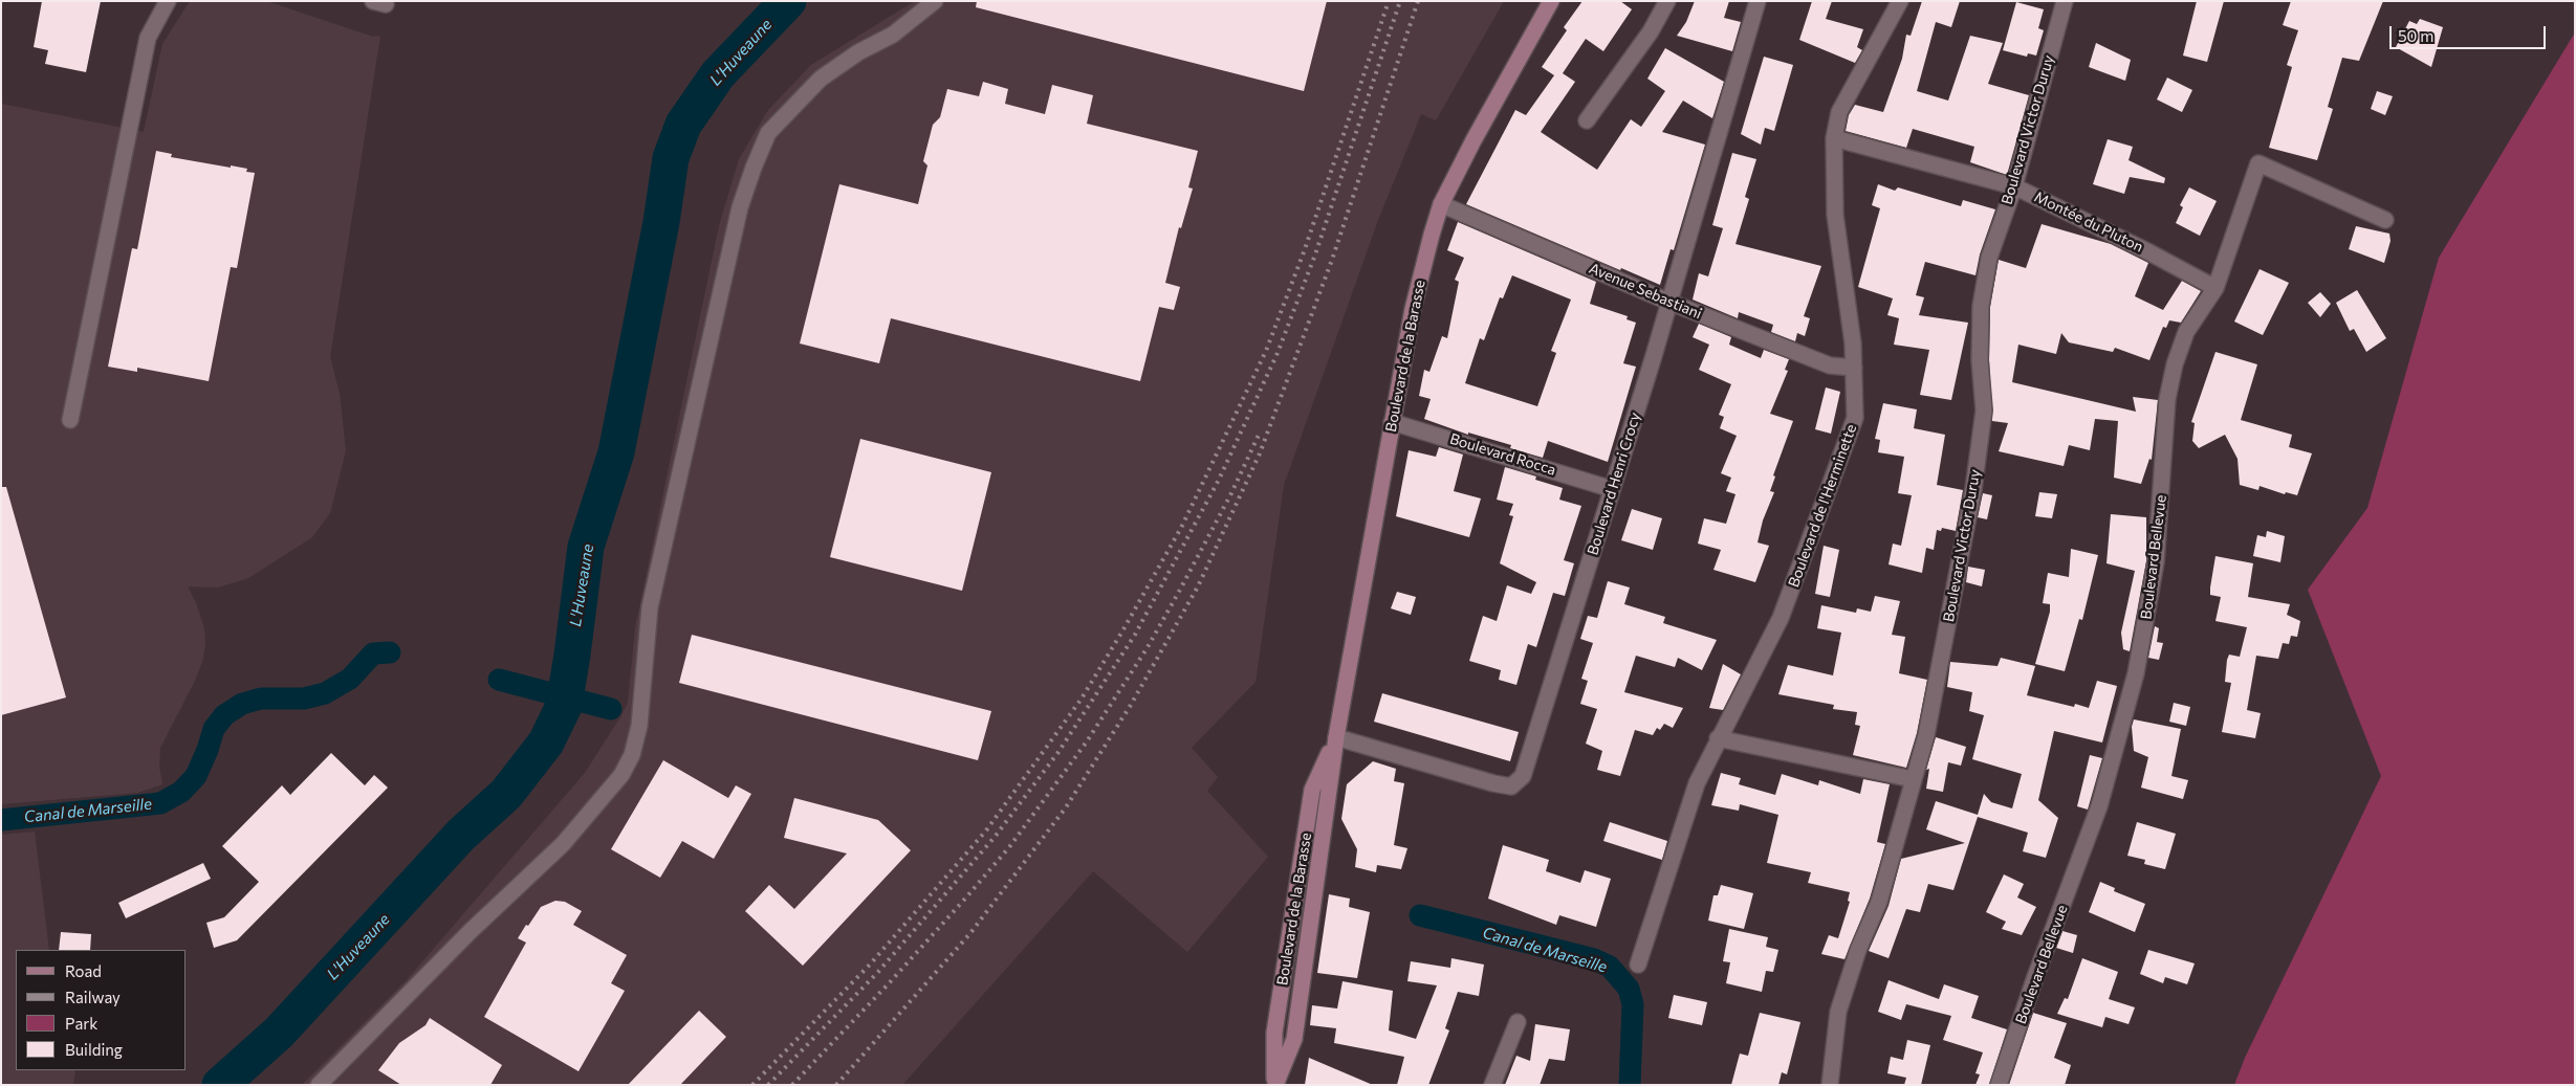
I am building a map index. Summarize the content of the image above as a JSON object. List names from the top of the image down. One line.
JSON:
{"streets":{"main road":["Boulevard de la Barasse"],"street":["Boulevard Victor Duruy","Montée du Pluton","Avenue Sebastiani","Boulevard Rocca","Boulevard Henri Crocy","Boulevard de l'Herminette","Boulevard Bellevue"]},"crossings":[["Boulevard Victor Duruy","Montée du Pluton"],["Montée du Pluton","Boulevard de l'Herminette"],["Montée du Pluton","Boulevard Bellevue"],["Avenue Sebastiani","Boulevard de la Barasse"],["Avenue Sebastiani","Boulevard Henri Crocy"],["Avenue Sebastiani","Boulevard de l'Herminette"],["Boulevard de la Barasse","Boulevard Rocca"],["Boulevard de la Barasse","Boulevard Henri Crocy"],["Boulevard Rocca","Boulevard Henri Crocy"]],"water":["L'Huveaune","Canal de Marseille"],"legend":["Road","Railway","Park","Building"],"scale_bar":"50 m"}
